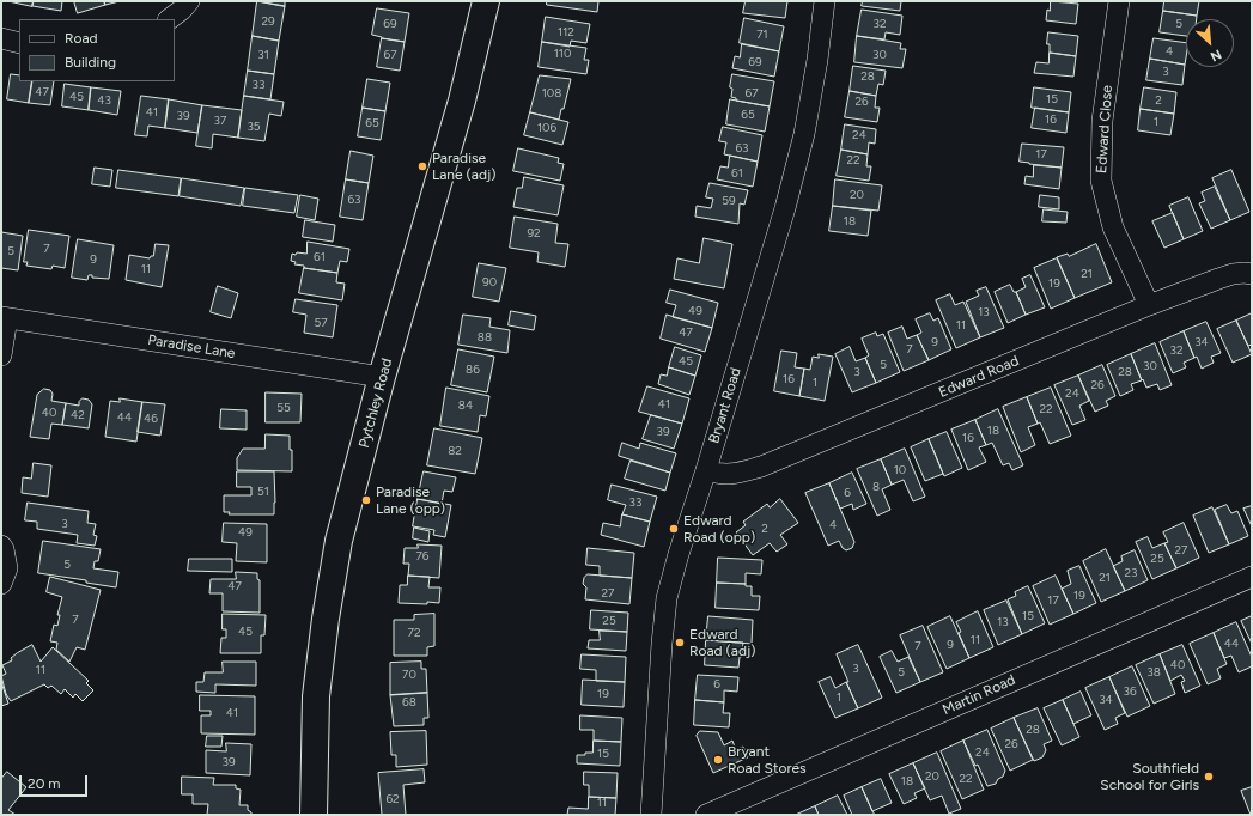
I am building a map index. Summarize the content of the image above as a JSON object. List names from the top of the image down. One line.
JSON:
{"streets":{"main road":["Pytchley Road"],"street":["Edward Close","Paradise Lane","Edward Road","Bryant Road","Martin Road"]},"crossings":[["Edward Close","Edward Road"],["Paradise Lane","Pytchley Road"],["Edward Road","Bryant Road"]],"places":["Paradise Lane (adj)","Paradise Lane (opp)","Edward Road (opp)","Edward Road (adj)","Bryant Road Stores","Southfield School for Girls"],"house_numbers":["29","69","32","5","112","71","4","110","31","67","30","69","3","28","33","47","108","67","45","15","43","2","26","41","65","39","16","37","1","65","35","106","24","63","17","22","61","20","63","59","18","92","7","5","61","9","11","21","90","19","49","13","57","11","47","88","9","34","7","32","45","5","30","86","3","28","16","1","26","24","41","84","55","22","40","42","44","46","18","39","16","82","10","8","51","6","33","3","4","2","49","27","76","25","5","23","21","47","27","19","17","15","7","25","13","45","72","11","44","9","7","40","3","11","5","38","70","6","36","19","1","34","68","41","28","26","24","15","39","20","22","18","62","11"],"legend":["Road","Building"],"scale_bar":"20 m","north":"bottom right"}
